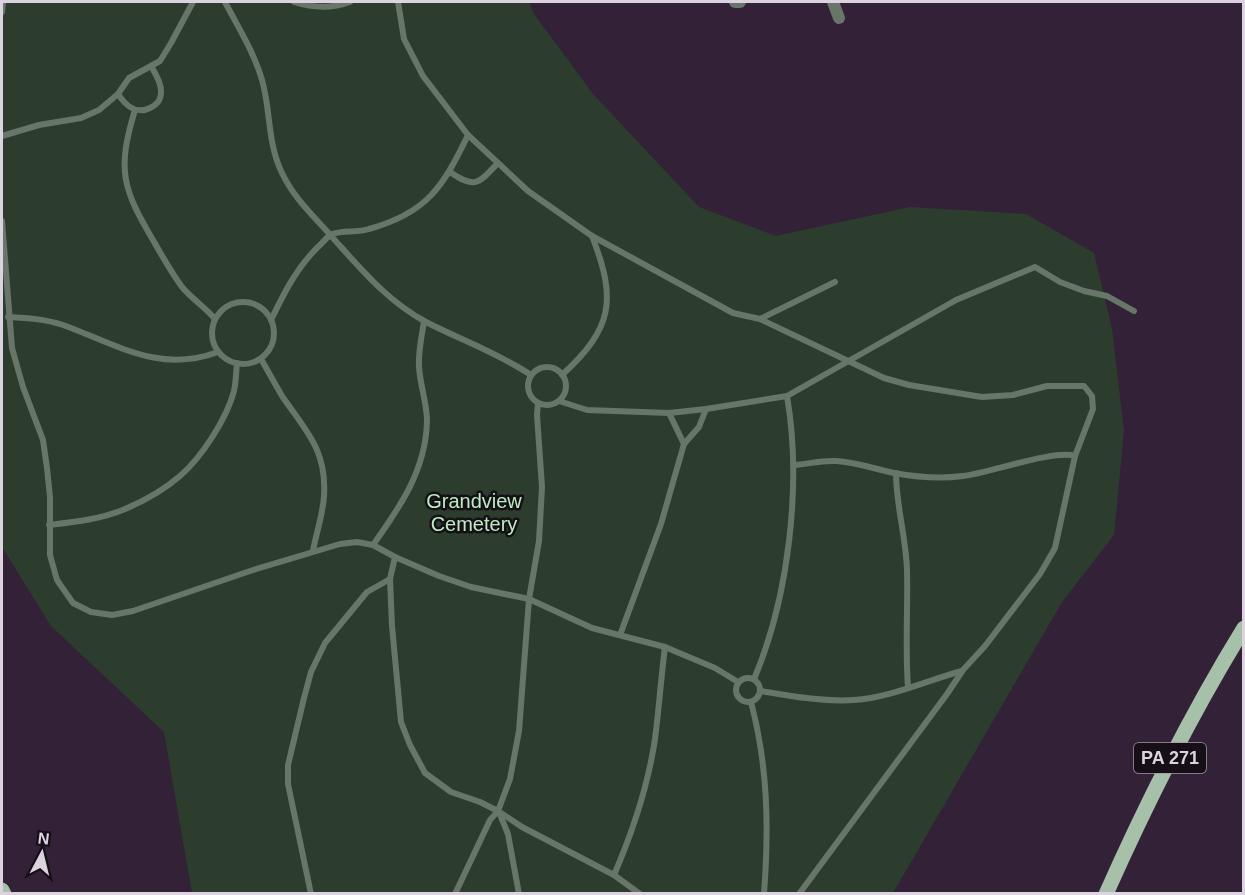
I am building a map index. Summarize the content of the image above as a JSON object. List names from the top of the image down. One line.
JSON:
{"streets":{"main road":["PA 271"]},"parks":["Grandview Cemetery"],"north":"top"}
